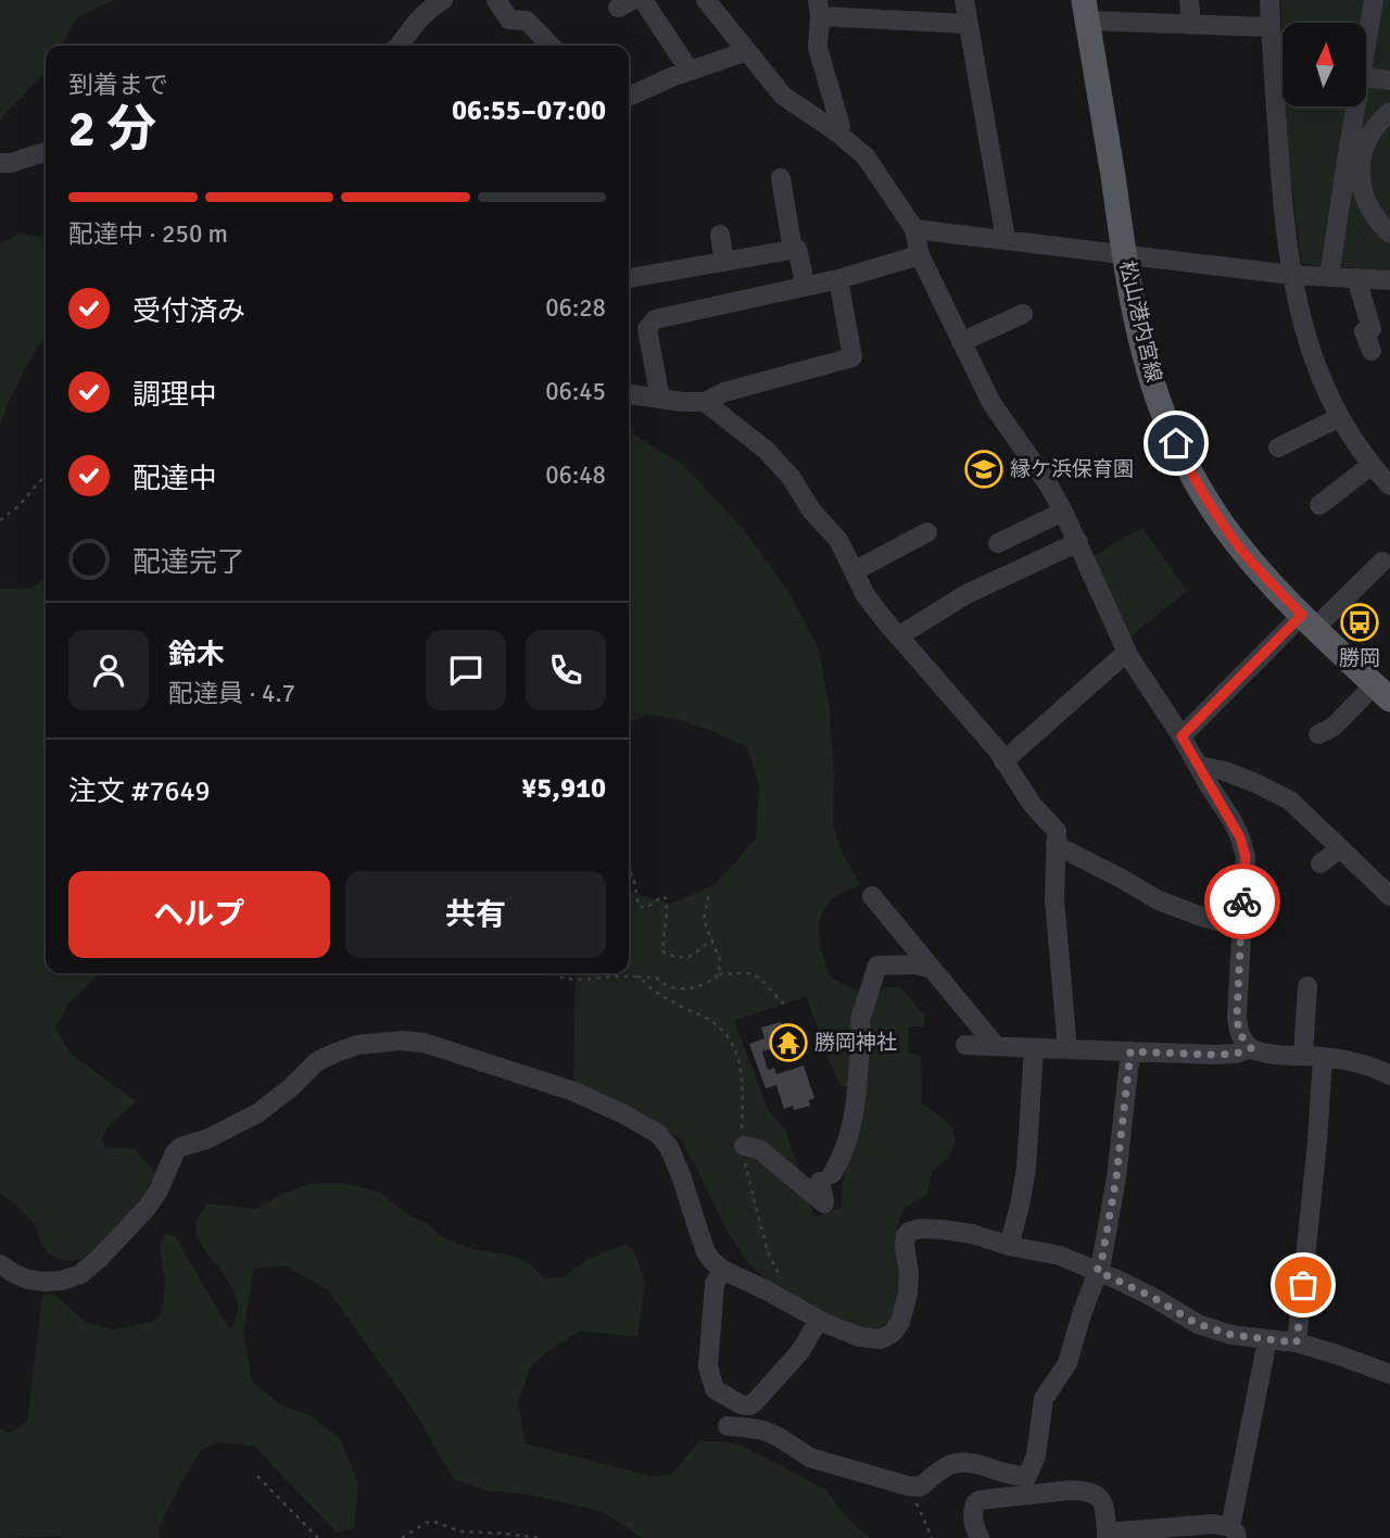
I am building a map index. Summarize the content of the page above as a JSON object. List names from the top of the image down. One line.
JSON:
{"streets":{"main road":["松山港内宮線"]},"places":{"school or university":["縁ケ浜保育園"],"bus stop":["勝岡"],"temple":["勝岡神社"]},"north":"top","page":{"heading":["2 分","到着まで","06:55–07:00"],"panel":["鈴木","配達員 · 4.7","注文 #7649","¥5,910"],"bar":"配達中 · 250 m","list":[["受付済み","06:28"],["調理中","06:45"],["配達中","06:48"],"配達完了"],"buttons":["ヘルプ","共有"]}}
